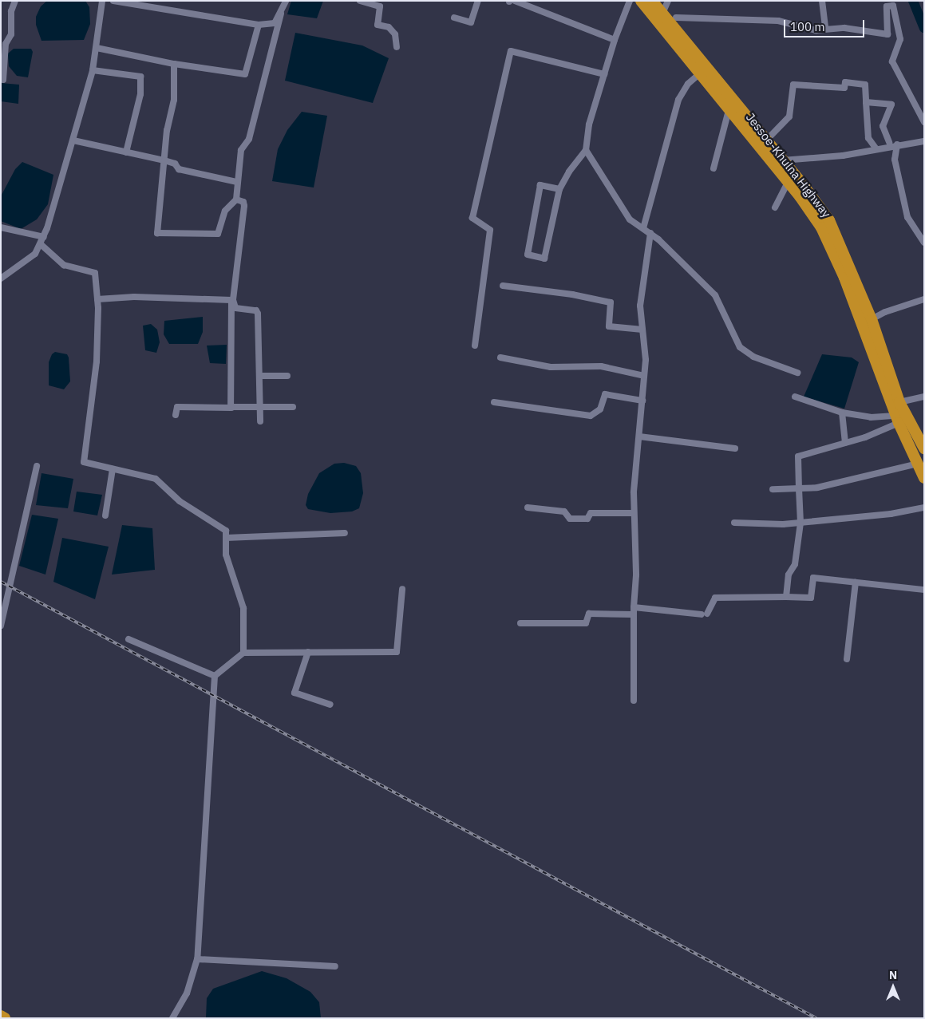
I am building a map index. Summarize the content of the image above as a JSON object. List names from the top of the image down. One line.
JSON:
{"streets":{"highway":["Jessoe-Khulna Highway"]},"scale_bar":"100 m","north":"top"}
